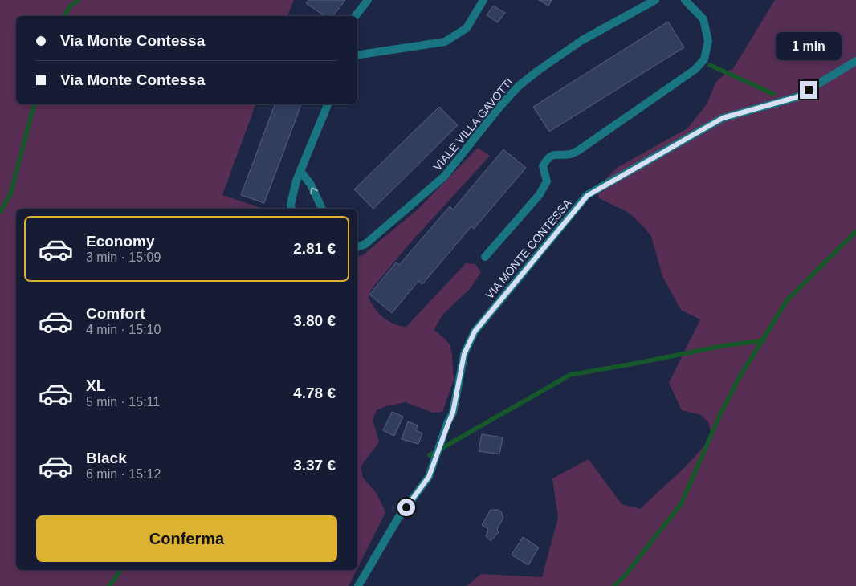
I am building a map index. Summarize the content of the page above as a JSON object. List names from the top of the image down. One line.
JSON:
{"streets":{"street":["VIALE VILLA GAVOTTI","VIA MONTE CONTESSA"]},"page":{"banner":["Via Monte Contessa","Via Monte Contessa"],"bubble":"1 min","list":[{"name":"Economy","note":"3 min · 15:09","value":"2.81 €"},{"name":"Comfort","note":"4 min · 15:10","value":"3.80 €"},{"name":"XL","note":"5 min · 15:11","value":"4.78 €"},{"name":"Black","note":"6 min · 15:12","value":"3.37 €"}],"buttons":"Conferma"}}
